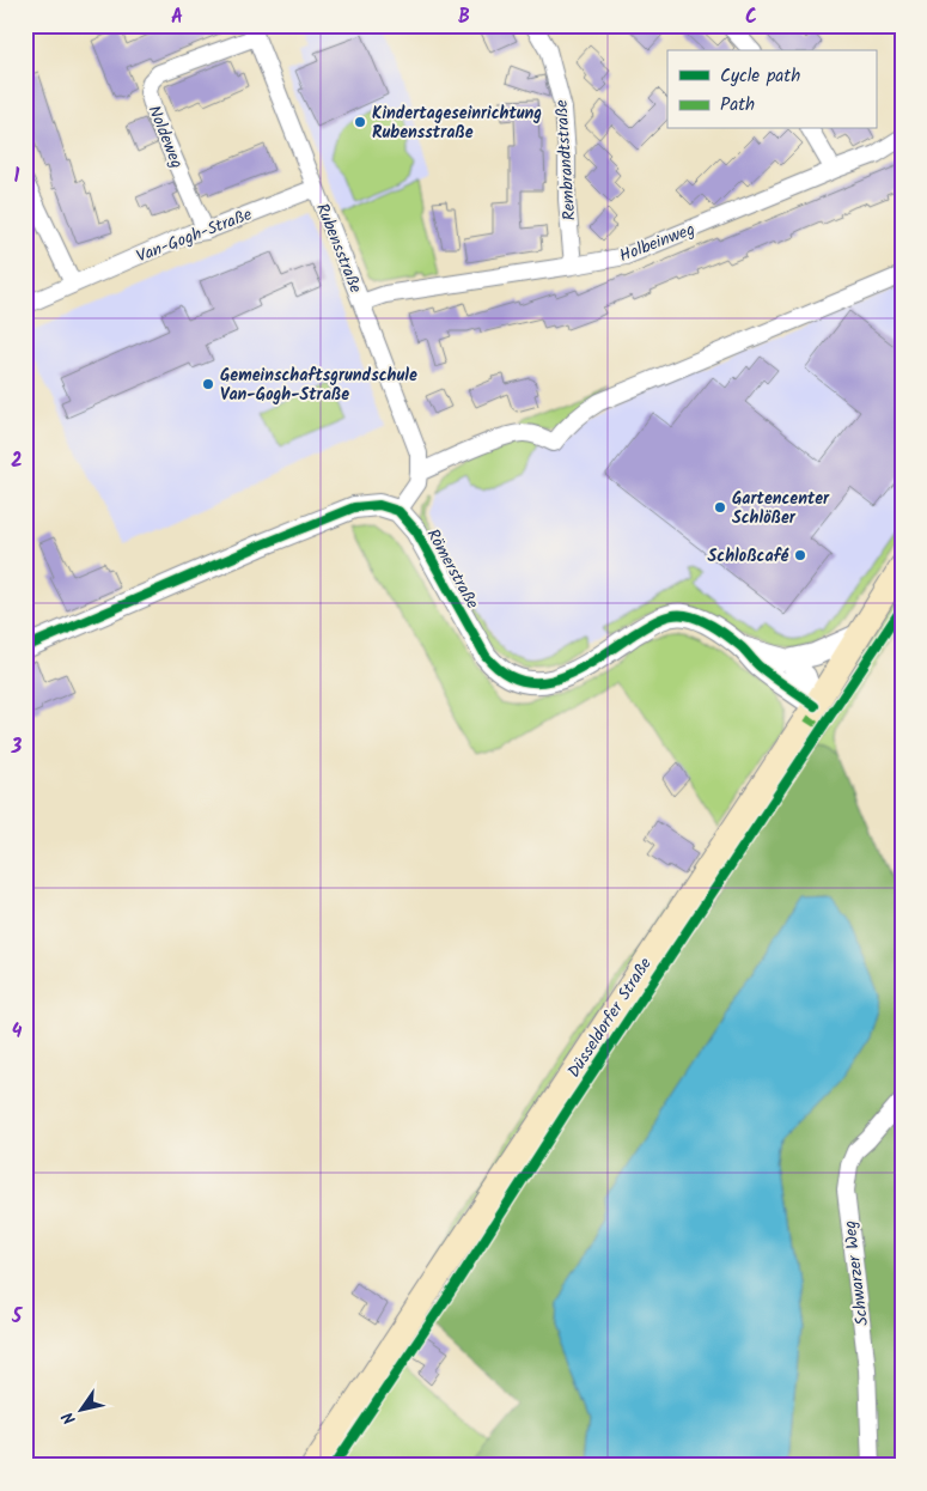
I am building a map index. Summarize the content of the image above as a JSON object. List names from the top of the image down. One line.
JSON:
{"streets":{"main road":["Düsseldorfer Straße"],"street":["Noldeweg","Rembrandtstraße","Van-Gogh-Straße","Holbeinweg","Rubensstraße","Römerstraße","Schwarzer Weg"]},"crossings":[["Noldeweg","Van-Gogh-Straße"],["Noldeweg","Rubensstraße"],["Rembrandtstraße","Holbeinweg"],["Van-Gogh-Straße","Rubensstraße"],["Holbeinweg","Rubensstraße"],["Römerstraße","Düsseldorfer Straße"]],"places":["Kindertageseinrichtung Rubensstraße","Gemeinschaftsgrundschule Van-Gogh-Straße","Gartencenter Schlößer","Schloßcafé"],"legend":["Cycle path","Path"],"north":"bottom left","grid":{"columns":["A","B","C"],"rows":["1","2","3","4","5"]}}
